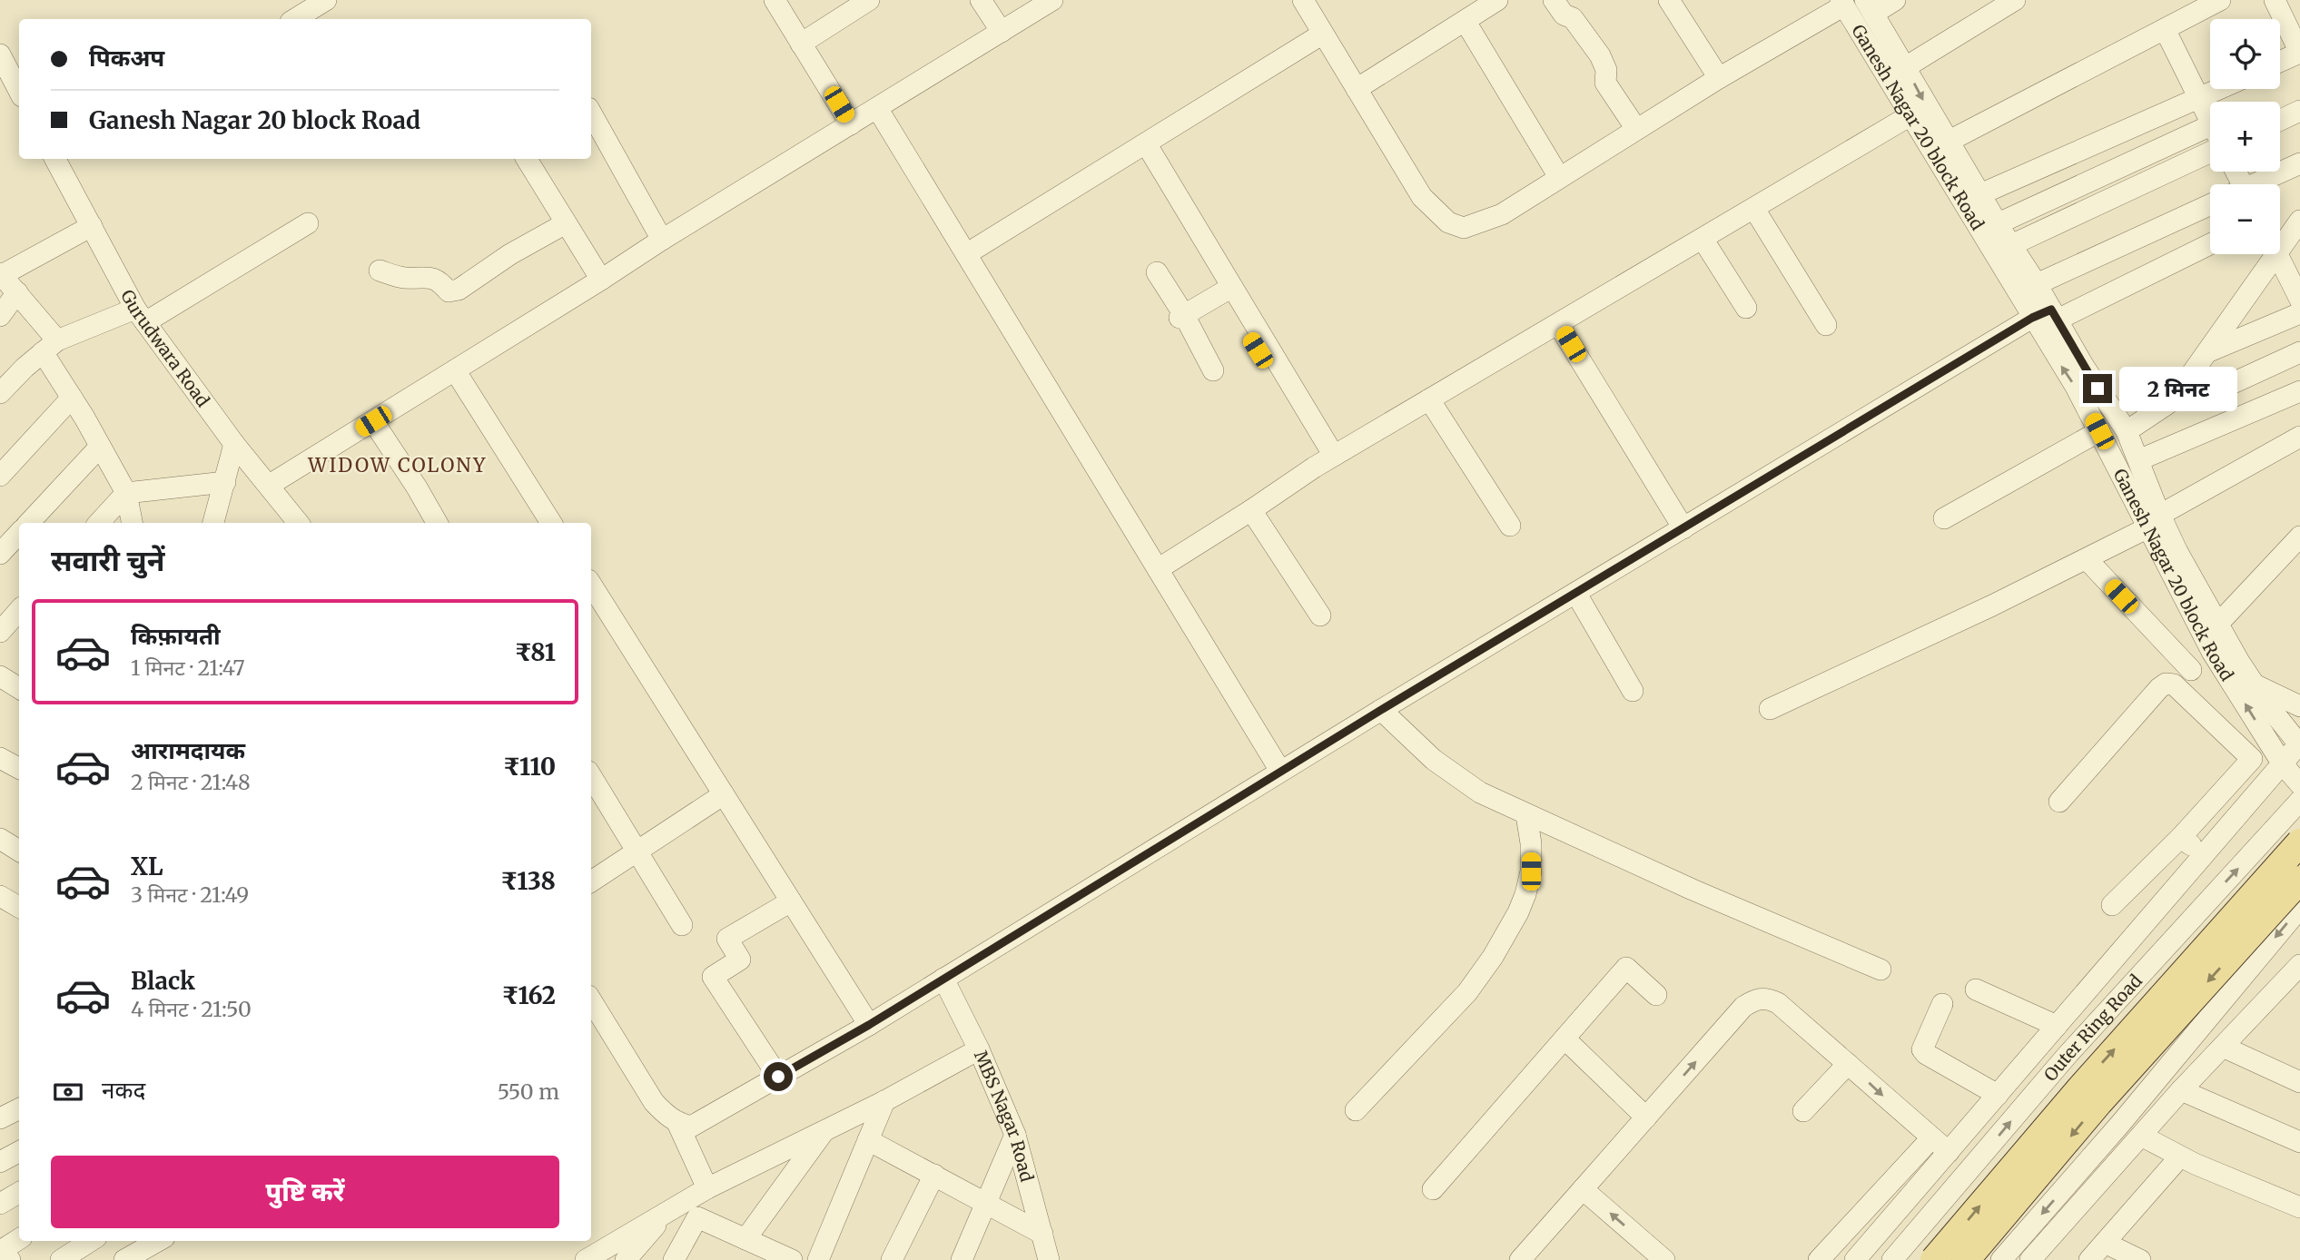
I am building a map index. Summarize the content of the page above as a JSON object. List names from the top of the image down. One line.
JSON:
{"streets":{"main road":["Outer Ring Road"],"street":["Ganesh Nagar 20 block Road","Gurudwara Road","MBS Nagar Road"]},"districts":["WIDOW COLONY"],"page":{"map_buttons":["+","−"],"banner":["पिकअप","Ganesh Nagar 20 block Road"],"bubble":"2 मिनट","heading":"सवारी चुनें","list":[{"name":"किफ़ायती","note":"1 मिनट · 21:47","value":"₹81"},{"name":"आरामदायक","note":"2 मिनट · 21:48","value":"₹110"},{"name":"XL","note":"3 मिनट · 21:49","value":"₹138"},{"name":"Black","note":"4 मिनट · 21:50","value":"₹162"}],"pay":["नकद","550 m"],"buttons":"पुष्टि करें"}}
